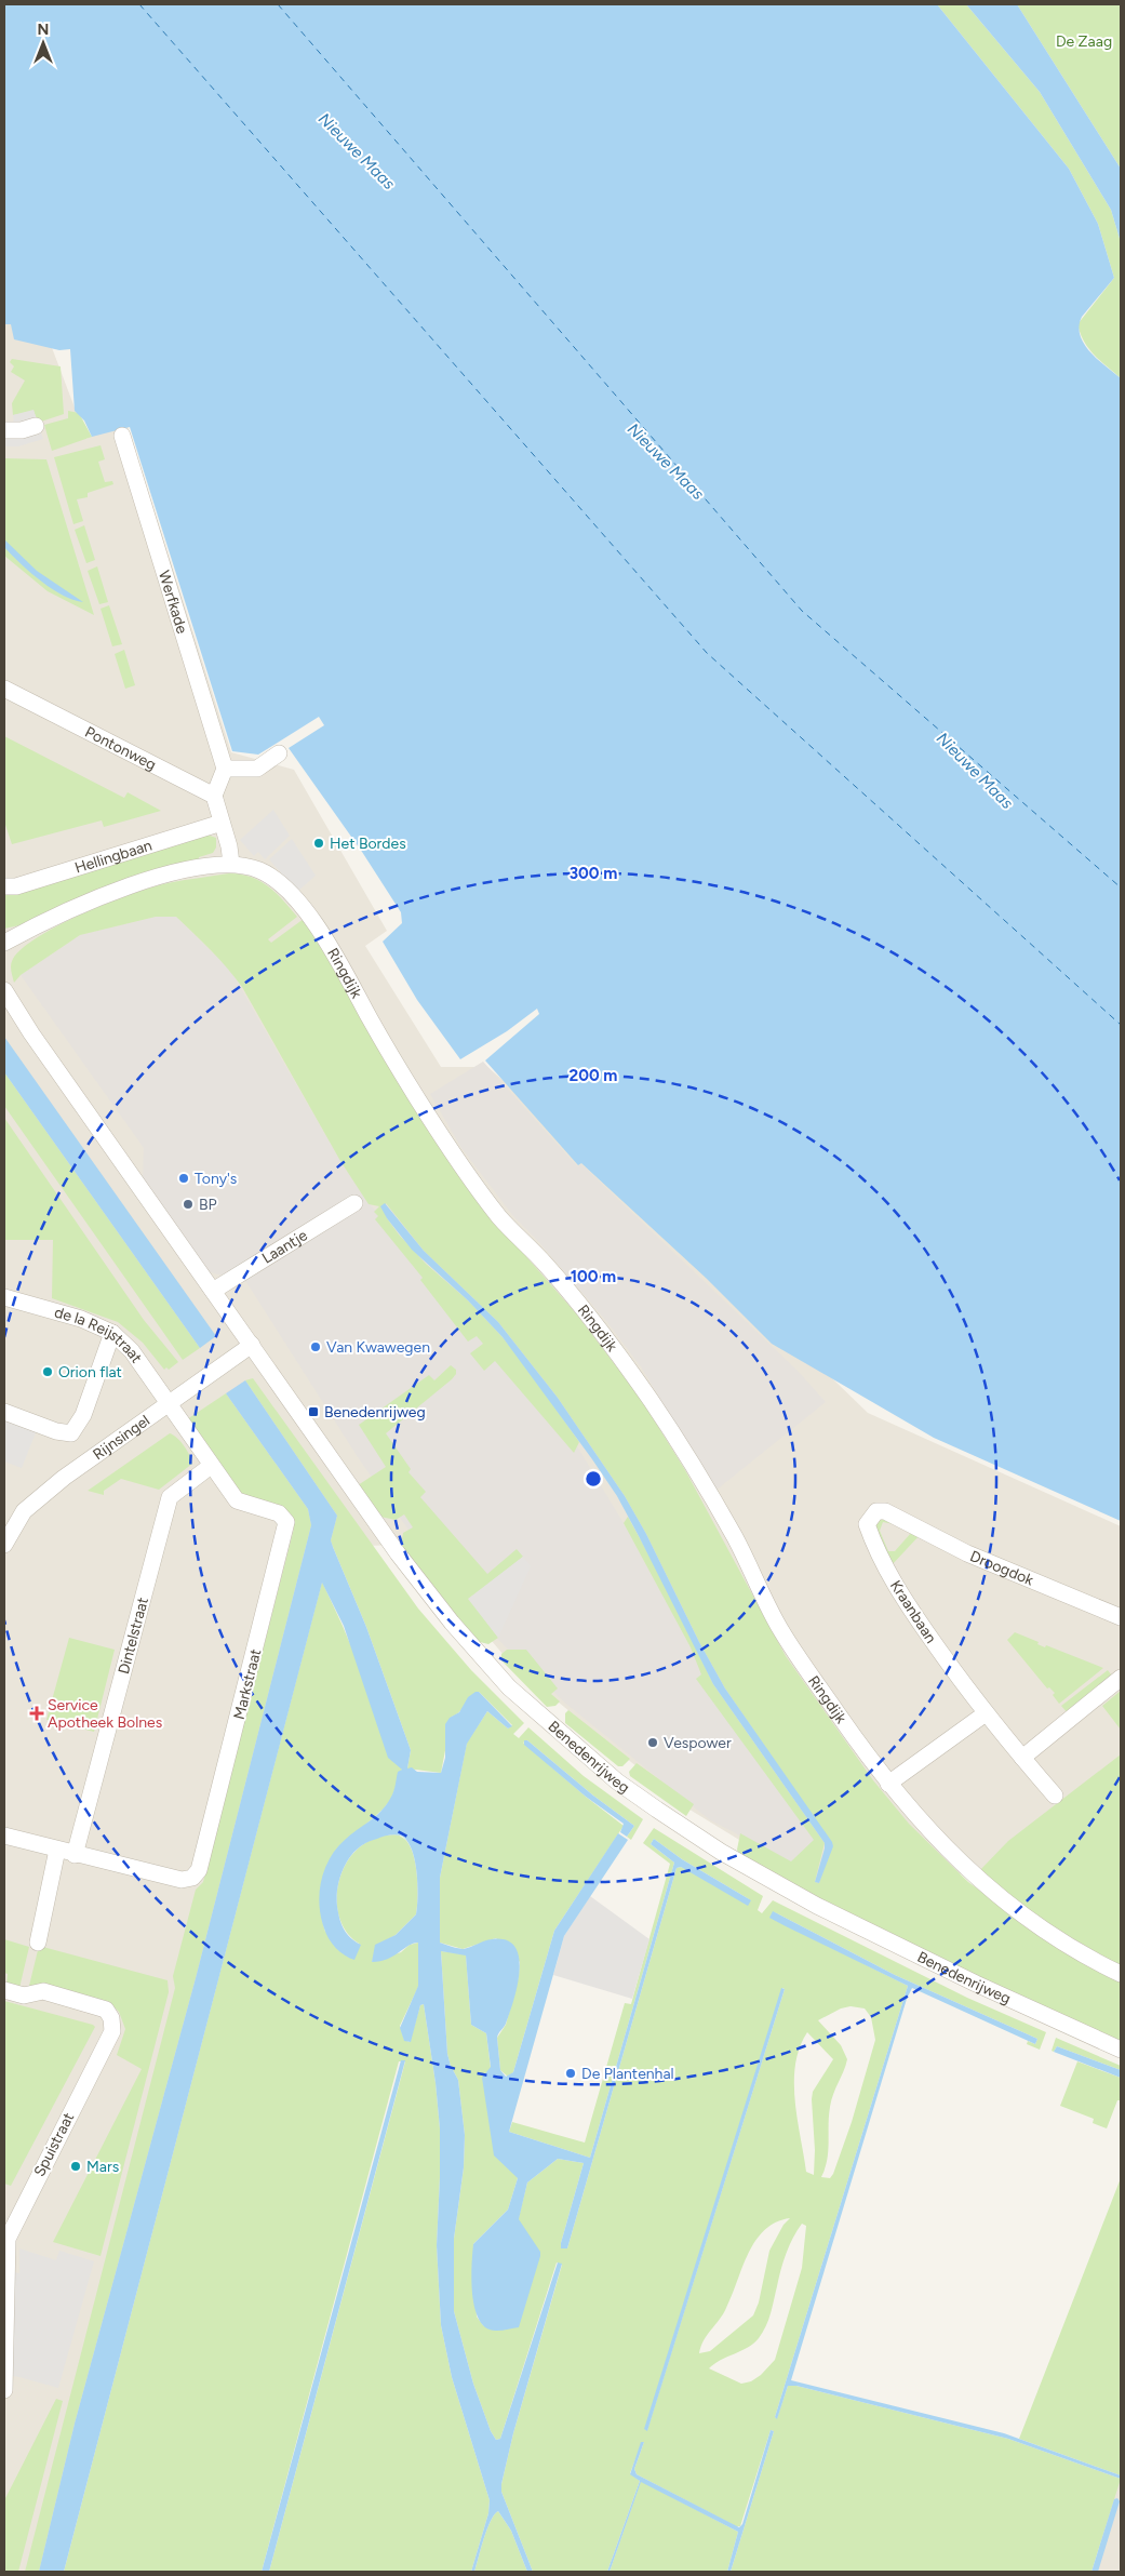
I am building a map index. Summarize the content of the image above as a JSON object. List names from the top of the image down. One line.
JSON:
{"streets":{"street":["Werfkade","Pontonweg","Hellingbaan","Ringdijk","Laantje","de la Reijstraat","Rijnsingel","Droogdok","Kraanbaan","Dintelstraat","Markstraat","Benedenrijweg","Spuistraat"]},"crossings":[["Laantje","Benedenrijweg"],["de la Reijstraat","Rijnsingel"],["de la Reijstraat","Markstraat"],["Rijnsingel","Markstraat"],["Rijnsingel","Benedenrijweg"],["Droogdok","Kraanbaan"],["Dintelstraat","Markstraat"]],"water":["Nieuwe Maas"],"parks":["De Zaag"],"places":{"other":["Het Bordes","Tony's","BP","Van Kwawegen","Orion flat","Vespower","De Plantenhal","Mars"],"transit":["Benedenrijweg"],"health":["Service Apotheek Bolnes"]},"north":"top","rings":["300 m","200 m","100 m"]}
